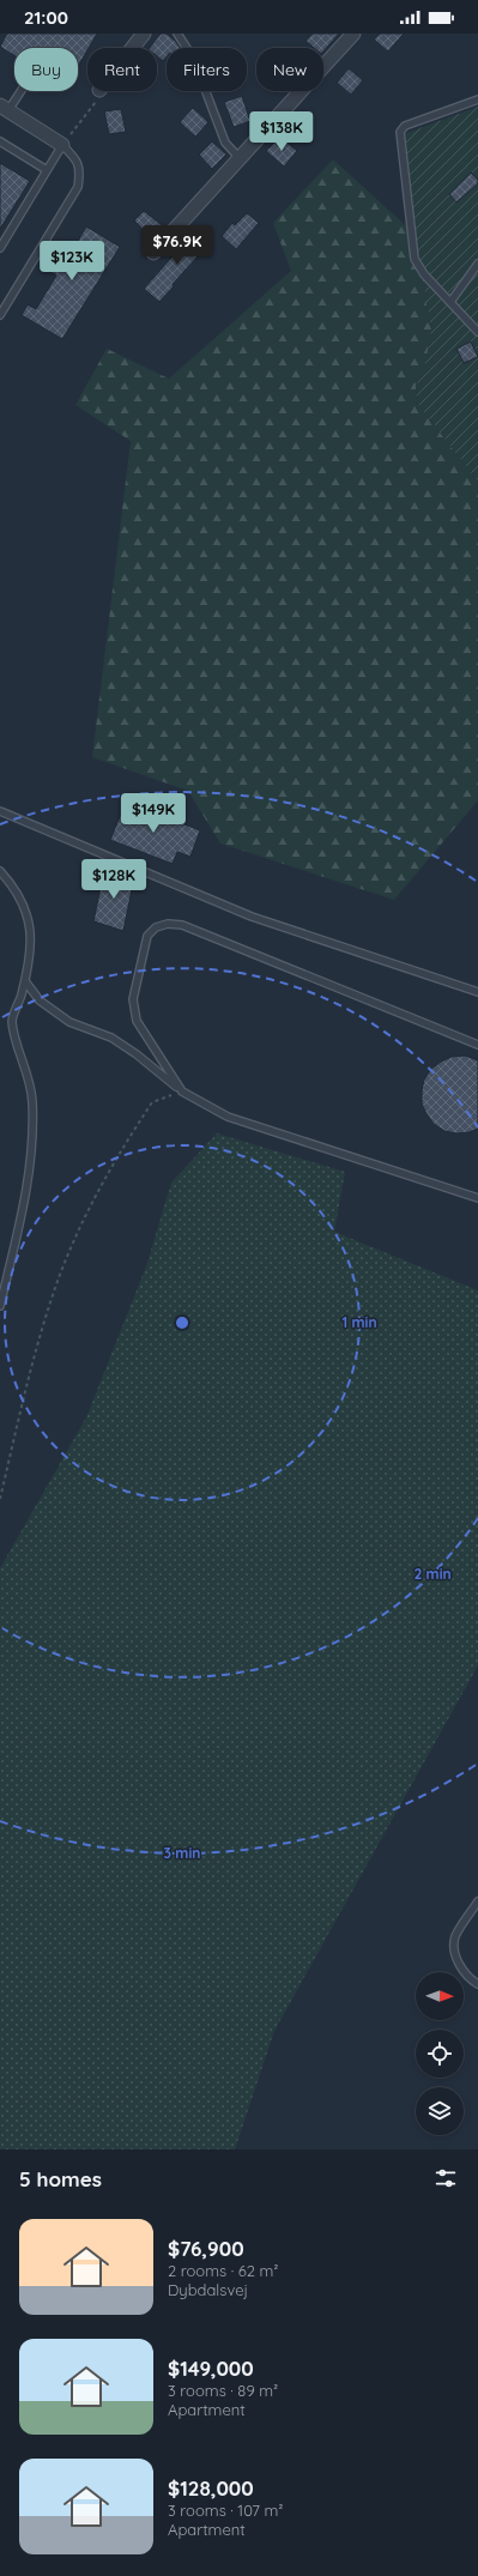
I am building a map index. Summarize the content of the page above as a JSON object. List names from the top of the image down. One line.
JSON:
{"north":"right","page":{"status":"21:00","chip":["Buy","Rent","Filters","New"],"price":["$138K","$76.9K","$123K","$149K","$128K"],"heading":"5 homes","list":[{"name":"$76,900","note":"2 rooms · 62 m² · Dybdalsvej"},{"name":"$149,000","note":"3 rooms · 89 m² · Apartment"},{"name":"$128,000","note":"3 rooms · 107 m² · Apartment"}]},"rings":["1 min","2 min","3 min"]}
